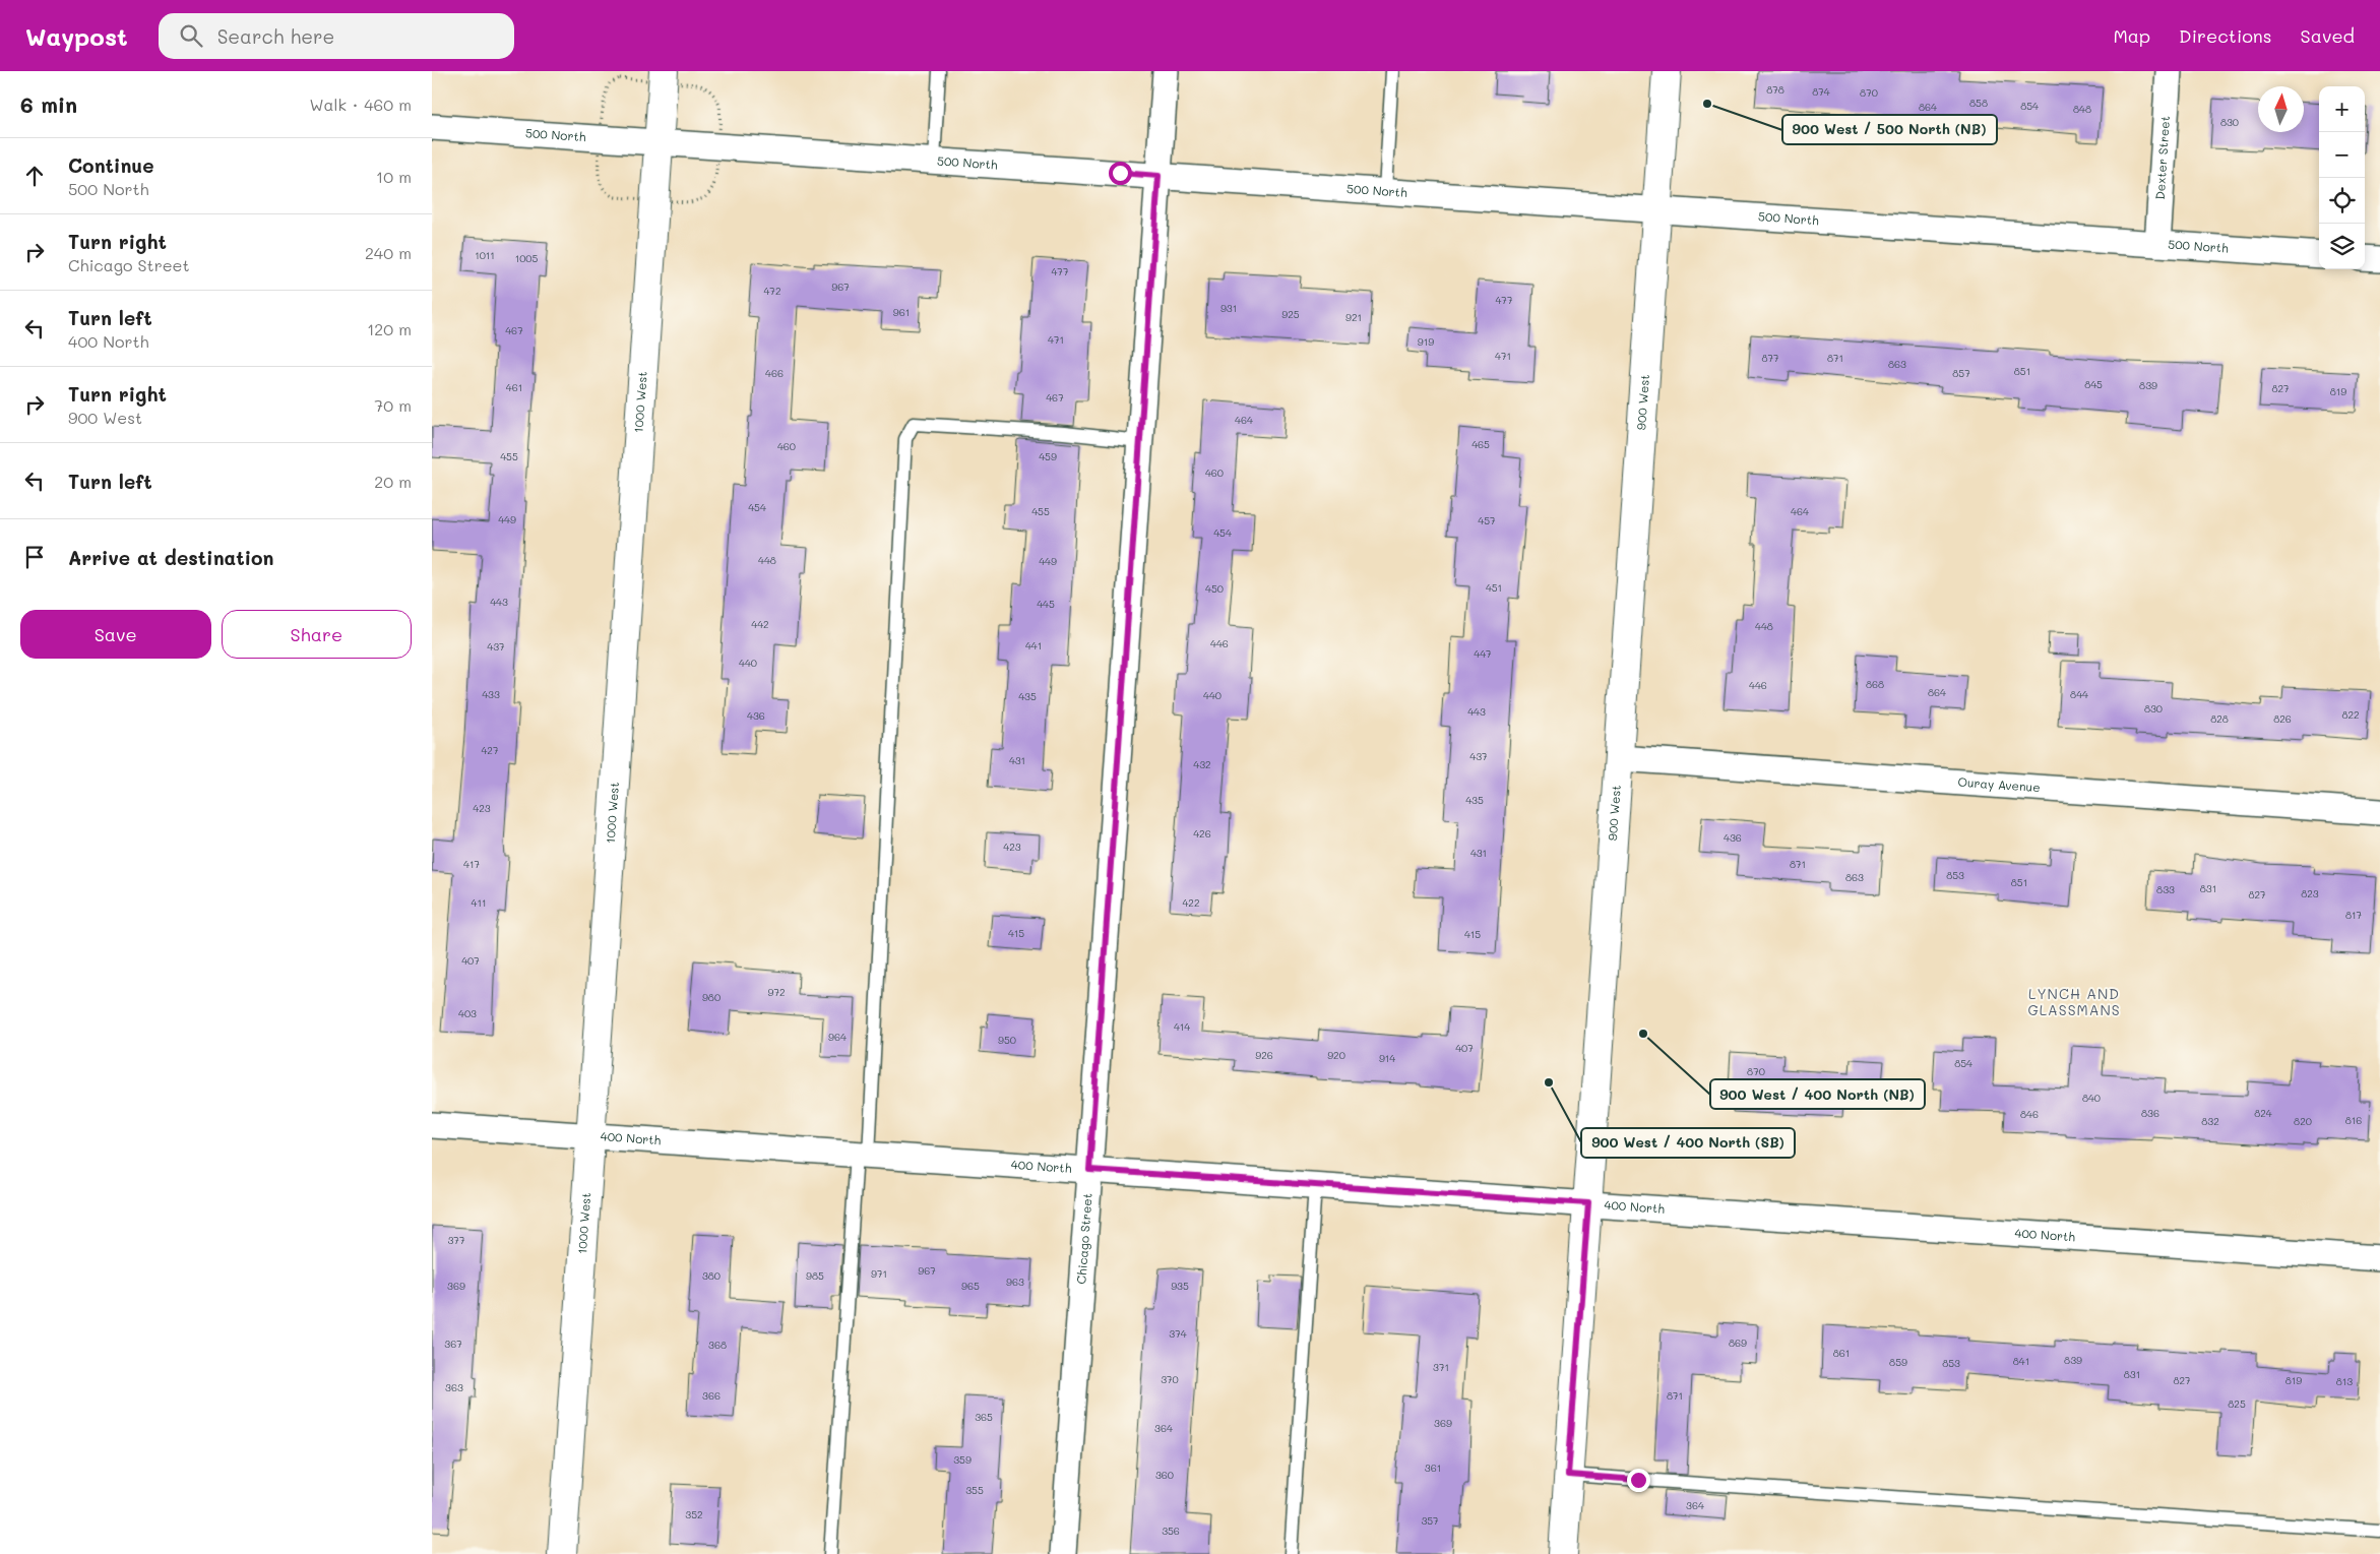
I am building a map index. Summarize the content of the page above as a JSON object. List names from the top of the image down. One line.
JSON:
{"streets":{"main road":["900 West","1000 West"],"street":["500 North","Dexter Street","Ouray Avenue","400 North","Chicago Street"]},"crossings":[["500 North","Dexter Street"],["500 North","900 West"],["500 North","1000 West"],["500 North","Chicago Street"],["900 West","Ouray Avenue"],["900 West","400 North"],["1000 West","400 North"],["400 North","Chicago Street"]],"districts":["LYNCH AND GLASSMANS"],"places":["900 West / 500 North (NB)","900 West / 400 North (NB)","900 West / 400 North (SB)"],"house_numbers":["878","874","870","858","854","864","848","830","1011","1005","477","967","472","477","931","961","925","921","467","471","919","471","877","871","863","851","466","857","845","839","461","827","819","467","464","465","460","455","459","460","454","455","464","449","457","454","448","449","451","450","443","445","442","448","446","441","437","447","440","868","446","864","433","844","440","435","830","443","822","436","828","826","427","437","431","432","435","423","426","436","423","431","417","871","853","863","851","831","833","823","827","411","422","817","415","415","407","972","980","403","414","964","950","407","926","920","914","854","870","840","836","824","846","816","832","820","377","967","971","380","985","963","369","965","935","374","869","367","368","861","839","841","859","853","371","831","370","827","819","813","363","366","871","825","365","369","364","359","361","360","355","364","352","357","356"],"north":"top","page":{"header":"Waypost","search":"Search here","nav":["Map","Directions","Saved"],"heading":["6 min","Walk · 460 m"],"map_buttons":["+","−"],"list":[["Continue","500 North","10 m"],["Turn right","Chicago Street","240 m"],["Turn left","400 North","120 m"],["Turn right","900 West","70 m"],["Turn left","20 m"],"Arrive at destination"],"buttons":["Save","Share"]}}
